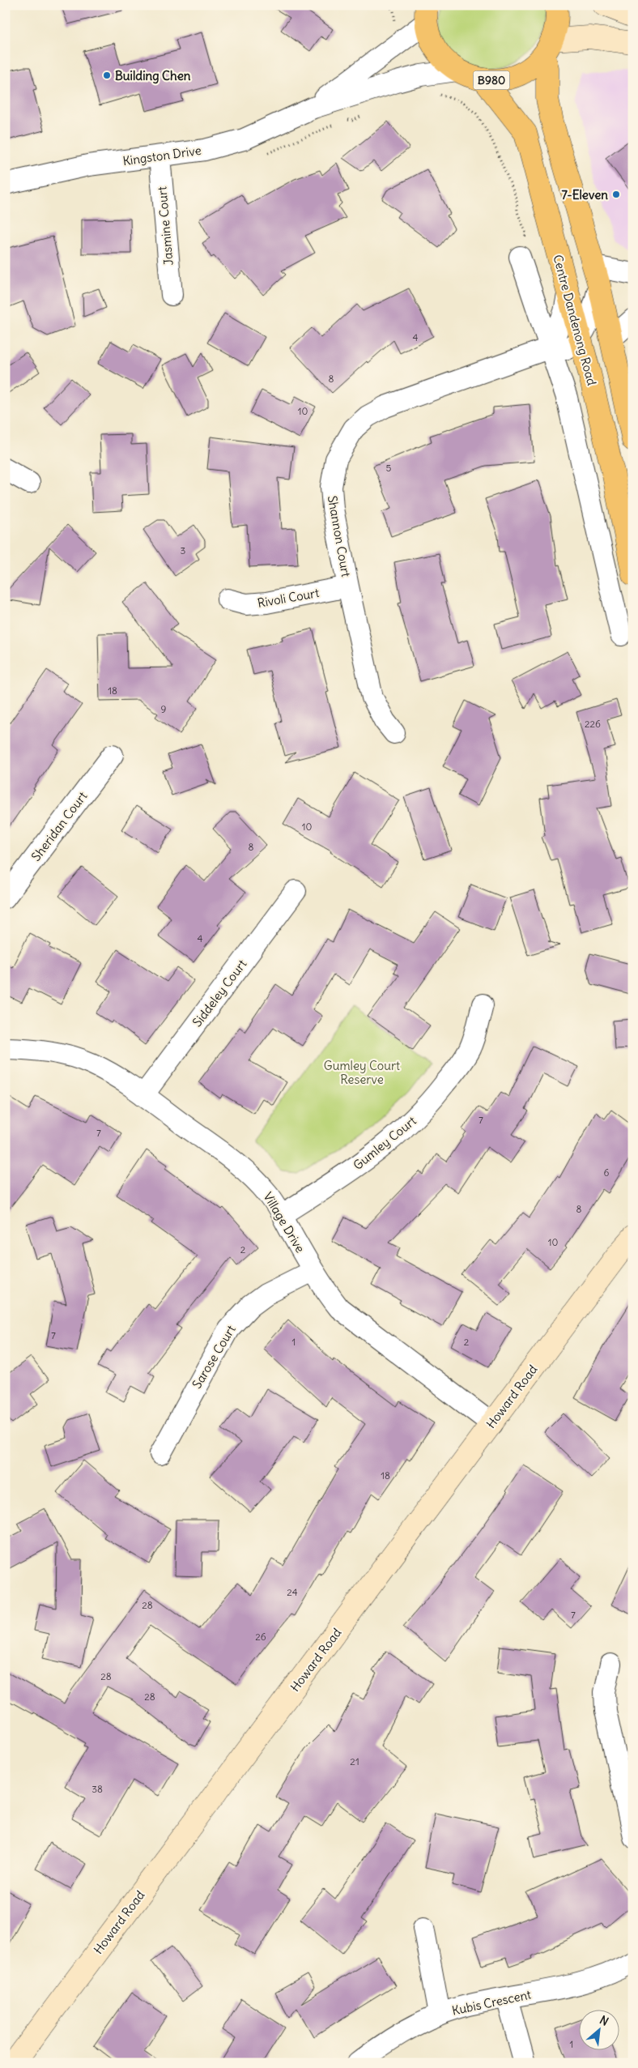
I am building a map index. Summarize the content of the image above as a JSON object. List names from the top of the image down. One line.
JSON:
{"streets":{"main road":["B980","Centre Dandenong Road","Howard Road"],"street":["Kingston Drive","Jasmine Court","Shannon Court","Rivoli Court","Sheridan Court","Siddeley Court","Gumley Court","Village Drive","Sarose Court","Kubis Crescent"]},"crossings":[["B980","Kingston Drive"],["B980","Centre Dandenong Road"],["Kingston Drive","Jasmine Court"],["Centre Dandenong Road","Shannon Court"],["Shannon Court","Rivoli Court"],["Siddeley Court","Village Drive"],["Gumley Court","Village Drive"],["Village Drive","Sarose Court"],["Village Drive","Howard Road"]],"parks":["Gumley Court Reserve"],"places":["Building Chen","7-Eleven"],"house_numbers":["4","8","10","5","3","18","9","226","10","8","4","7","7","6","8","10","2","7","1","2","18","24","28","7","26","28","28","21","38","1"],"north":"top right"}
